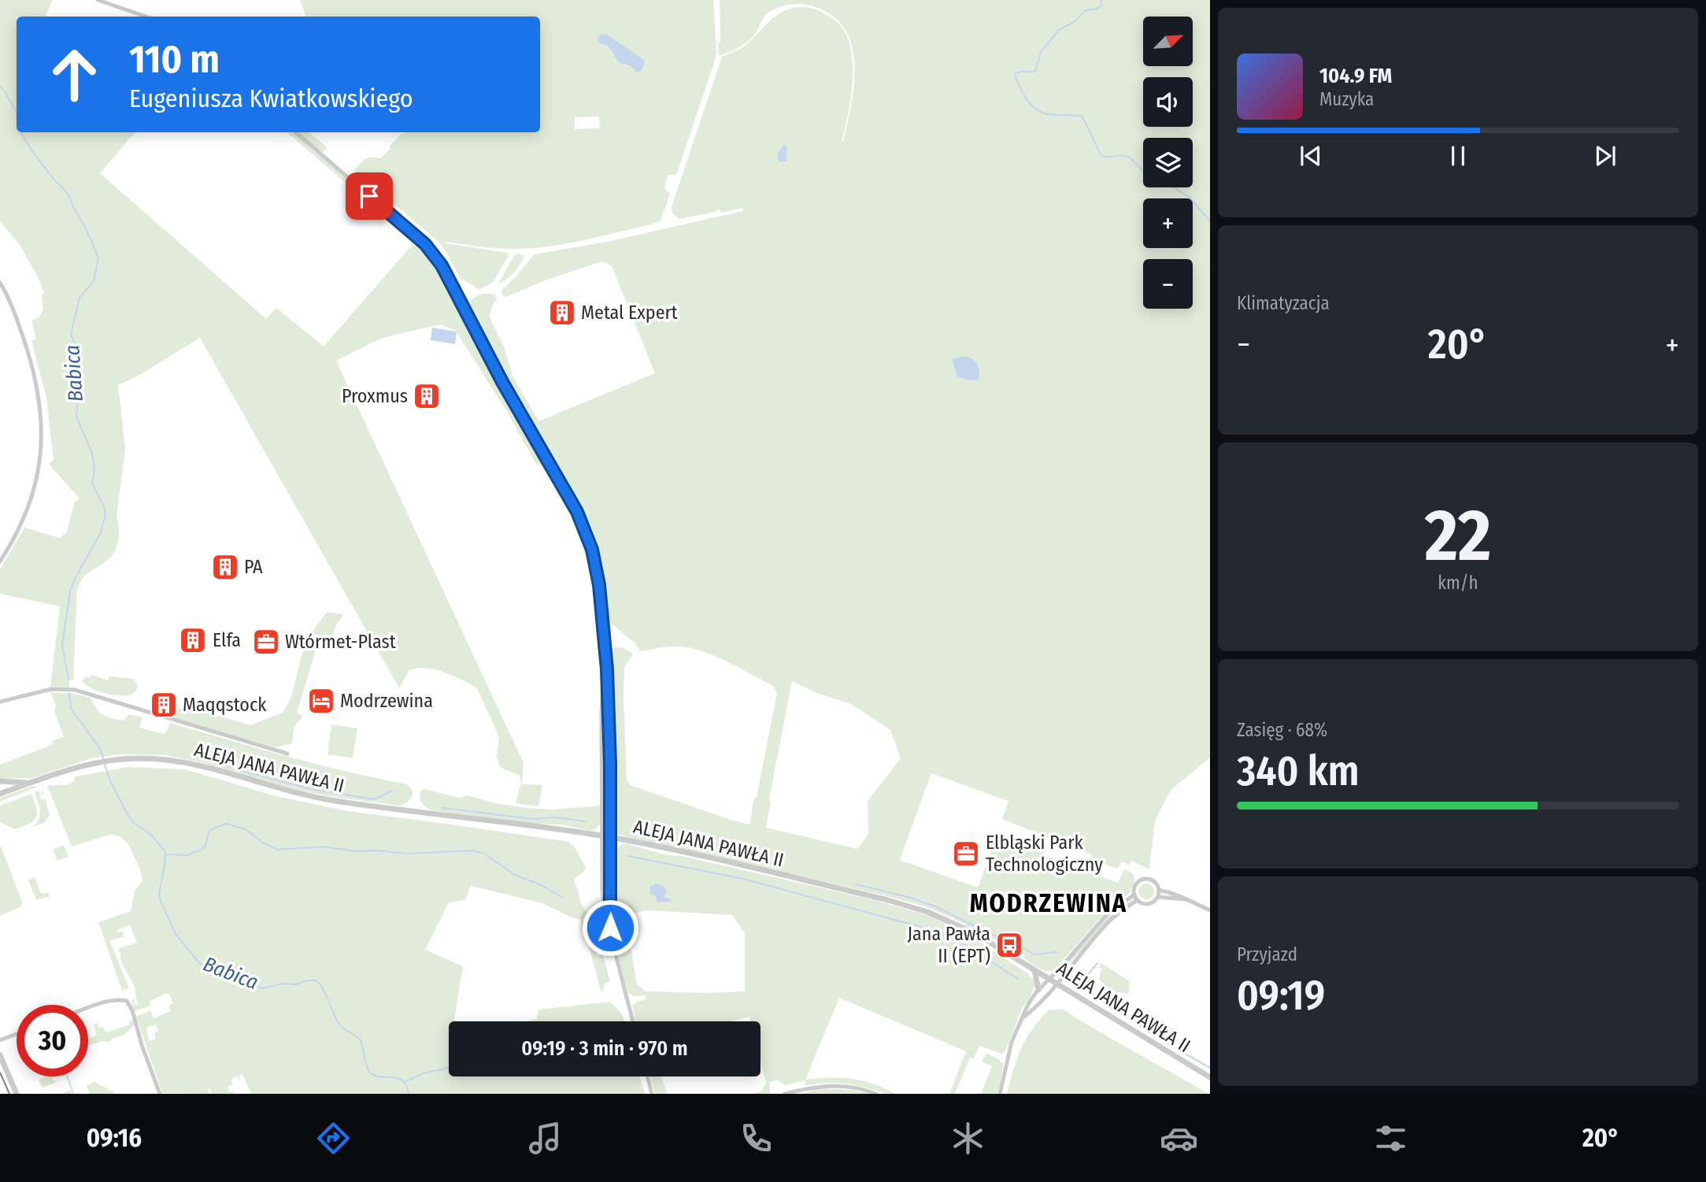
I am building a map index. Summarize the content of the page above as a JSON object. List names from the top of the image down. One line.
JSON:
{"streets":{"street":["ALEJA JANA PAWŁA II"]},"districts":["MODRZEWINA"],"water":["Babica"],"places":{"building":["Metal Expert","Proxmus","PA","Elfa","Maqqstock"],"office":["Wtórmet-Plast","Elbląski Park Technologiczny"],"hotel":["Modrzewina"],"bus stop":["Jana Pawła II (EPT)"]},"north":"top right","page":{"map_buttons":["+","−"],"turn":["110 m","Eugeniusza Kwiatkowskiego"],"song":["104.9 FM","Muzyka"],"tile":["Klimatyzacja",["22","km/h"],["Zasięg · 68%","340 km"],["Przyjazd","09:19"]],"heat":["−","20°","+"],"limit":"30","trip":"09:19 · 3 min · 970 m","tabs":["09:16","20°"]}}
